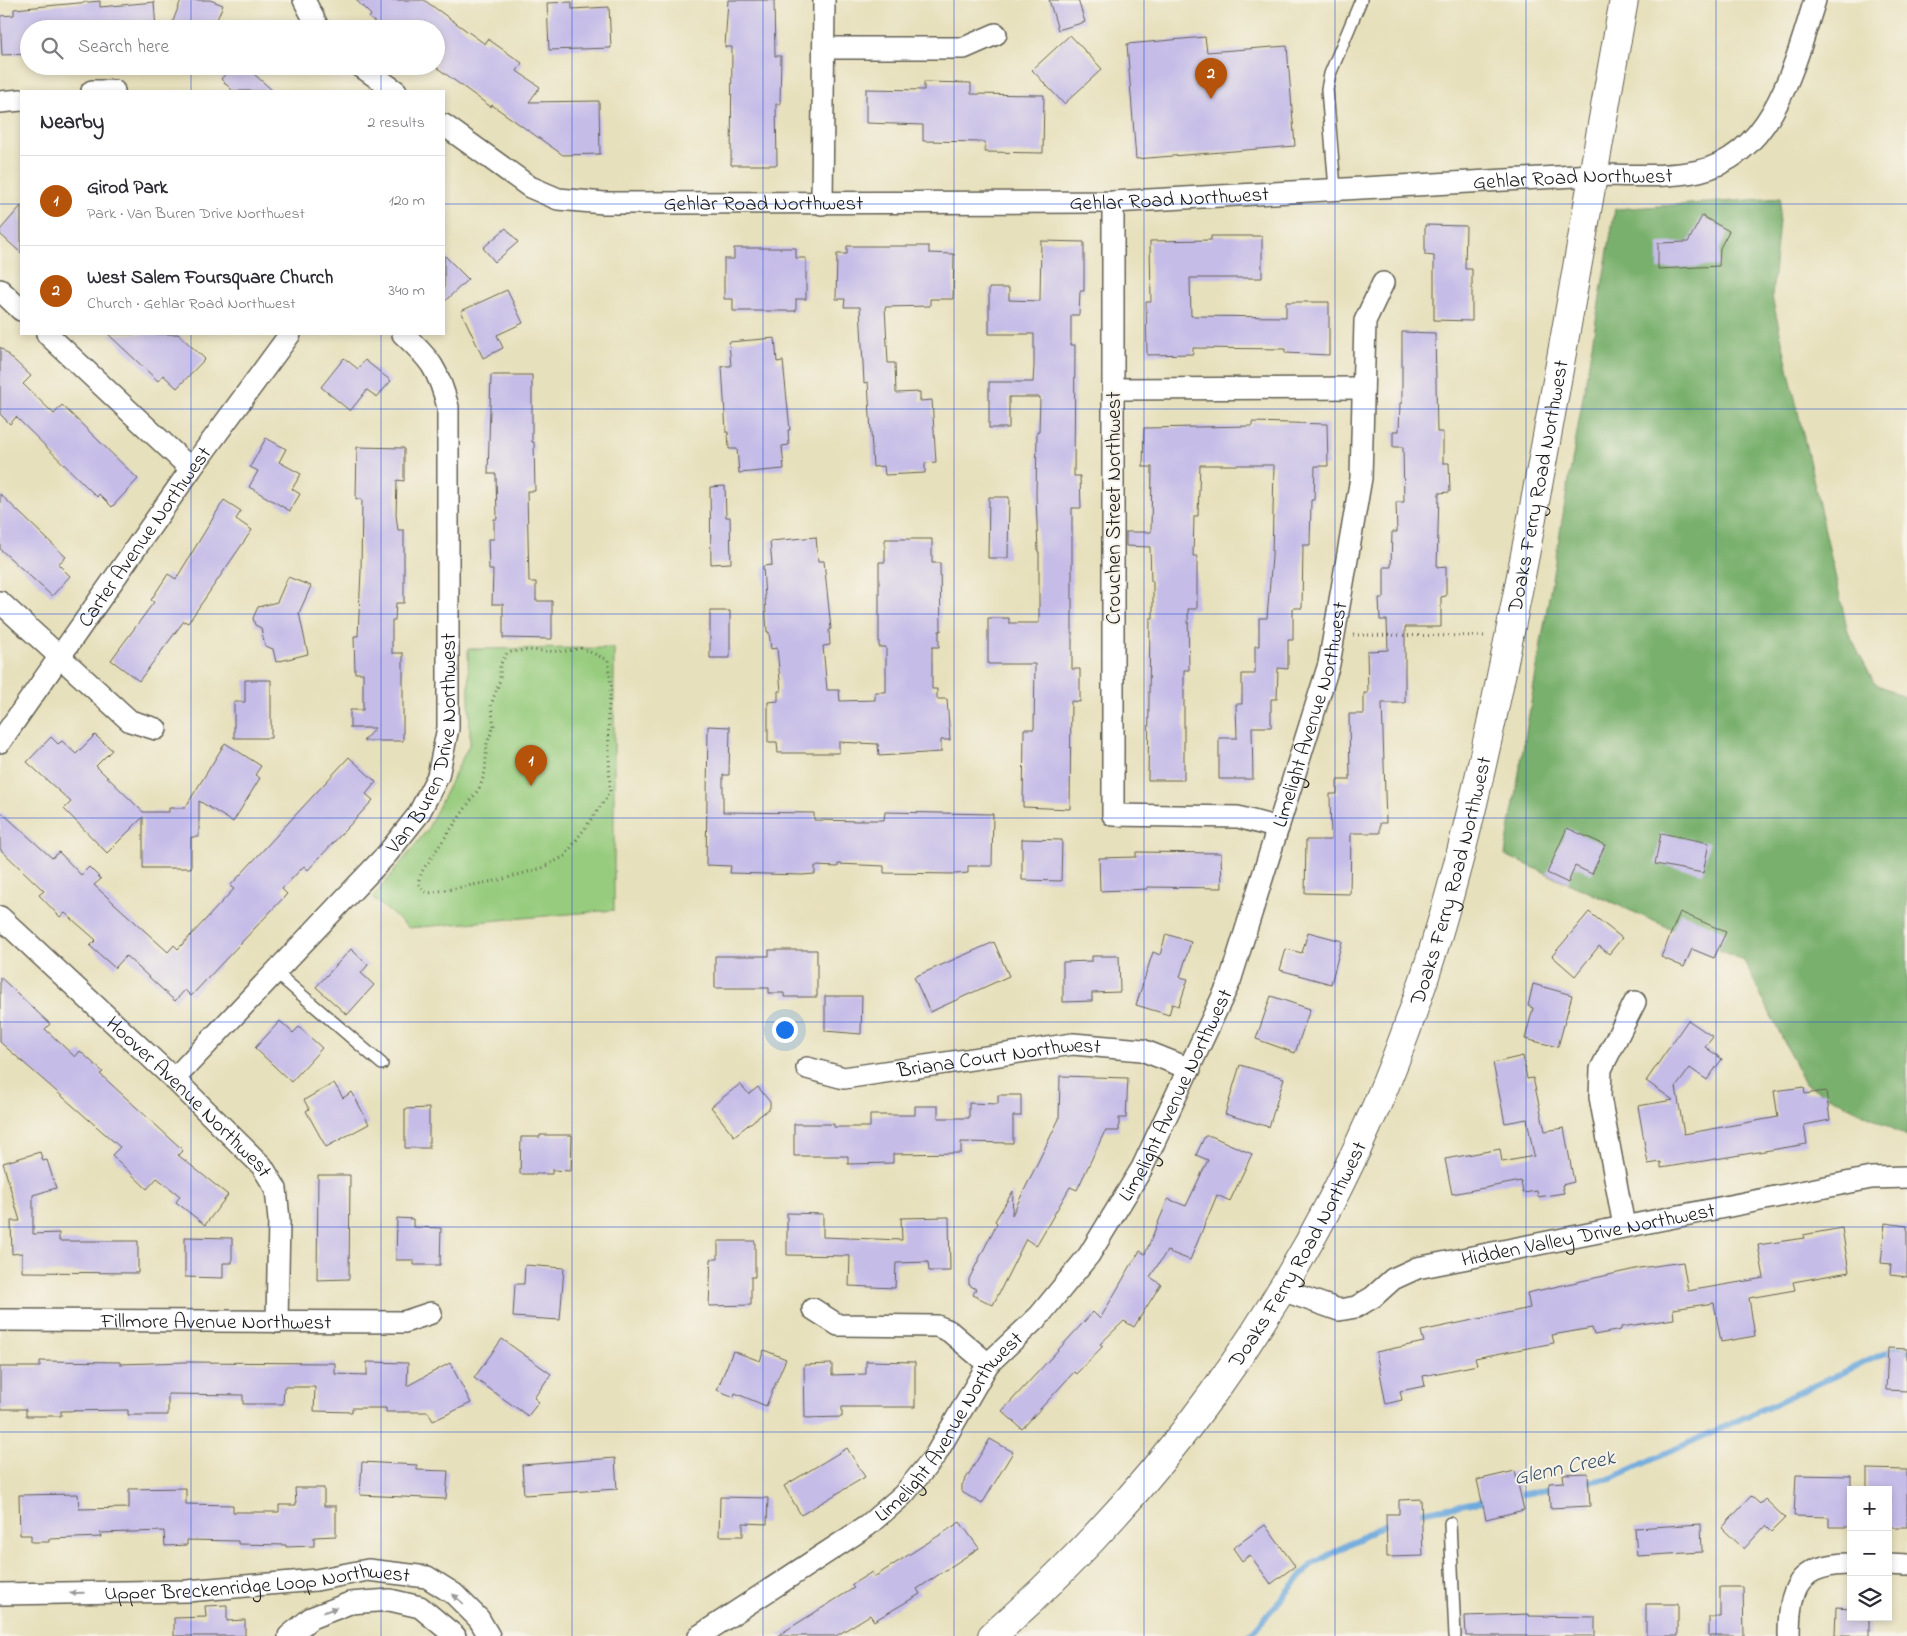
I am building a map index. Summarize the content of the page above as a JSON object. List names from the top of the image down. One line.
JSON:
{"streets":{"main road":["Doaks Ferry Road Northwest"],"street":["Gehlar Road Northwest","Crouchen Street Northwest","Carter Avenue Northwest","Limelight Avenue Northwest","Van Buren Drive Northwest","Briana Court Northwest","Hoover Avenue Northwest","Hidden Valley Drive Northwest","Fillmore Avenue Northwest","Upper Breckenridge Loop Northwest"]},"crossings":[["Gehlar Road Northwest","Doaks Ferry Road Northwest"],["Gehlar Road Northwest","Crouchen Street Northwest"],["Doaks Ferry Road Northwest","Hidden Valley Drive Northwest"],["Crouchen Street Northwest","Limelight Avenue Northwest"],["Limelight Avenue Northwest","Briana Court Northwest"],["Van Buren Drive Northwest","Hoover Avenue Northwest"],["Hoover Avenue Northwest","Fillmore Avenue Northwest"]],"one_way":["Upper Breckenridge Loop Northwest"],"water":["Glenn Creek"],"page":{"search":"Search here","pins":["2","1"],"heading":["Nearby","2 results"],"list":[{"mark":"1","name":"Girod Park","note":"Park · Van Buren Drive Northwest","value":"120 m"},{"mark":"2","name":"West Salem Foursquare Church","note":"Church · Gehlar Road Northwest","value":"340 m"}],"map_buttons":["+","−"]}}
